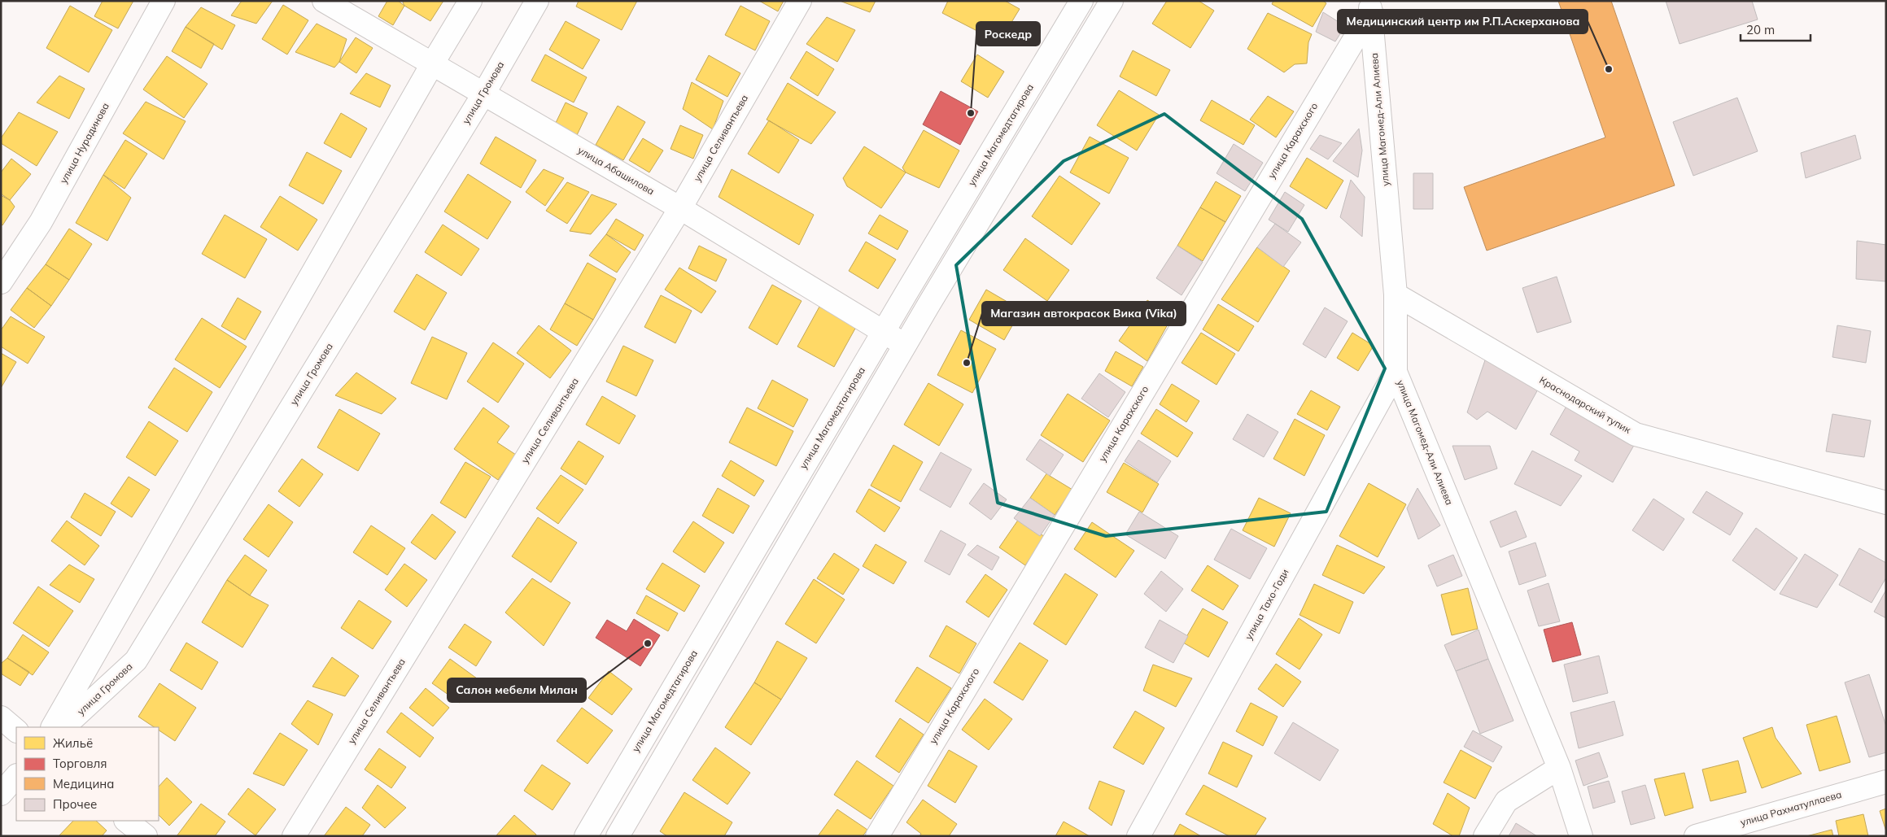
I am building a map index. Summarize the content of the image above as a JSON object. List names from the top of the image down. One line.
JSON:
{"streets":{"street":["улица Громова","улица Магомед-Али Алиева","улица Магомедтагирова","улица Селивантьева","улица Карахского","улица Нурадинова","улица Абашилова","Краснодарский тупик","улица Тахо-Годи","улица Рахматуллаева"]},"crossings":[["улица Громова","улица Абашилова"],["улица Магомед-Али Алиева","улица Карахского"],["улица Магомед-Али Алиева","Краснодарский тупик"],["улица Магомед-Али Алиева","улица Тахо-Годи"],["улица Магомедтагирова","улица Абашилова"],["улица Селивантьева","улица Абашилова"]],"places":["Медицинский центр им Р.П.Аскерханова","Роскедр","Магазин автокрасок Вика (Vika)","Салон мебели Милан"],"legend":["Жильё","Торговля","Медицина","Прочее"],"scale_bar":"20 m"}
